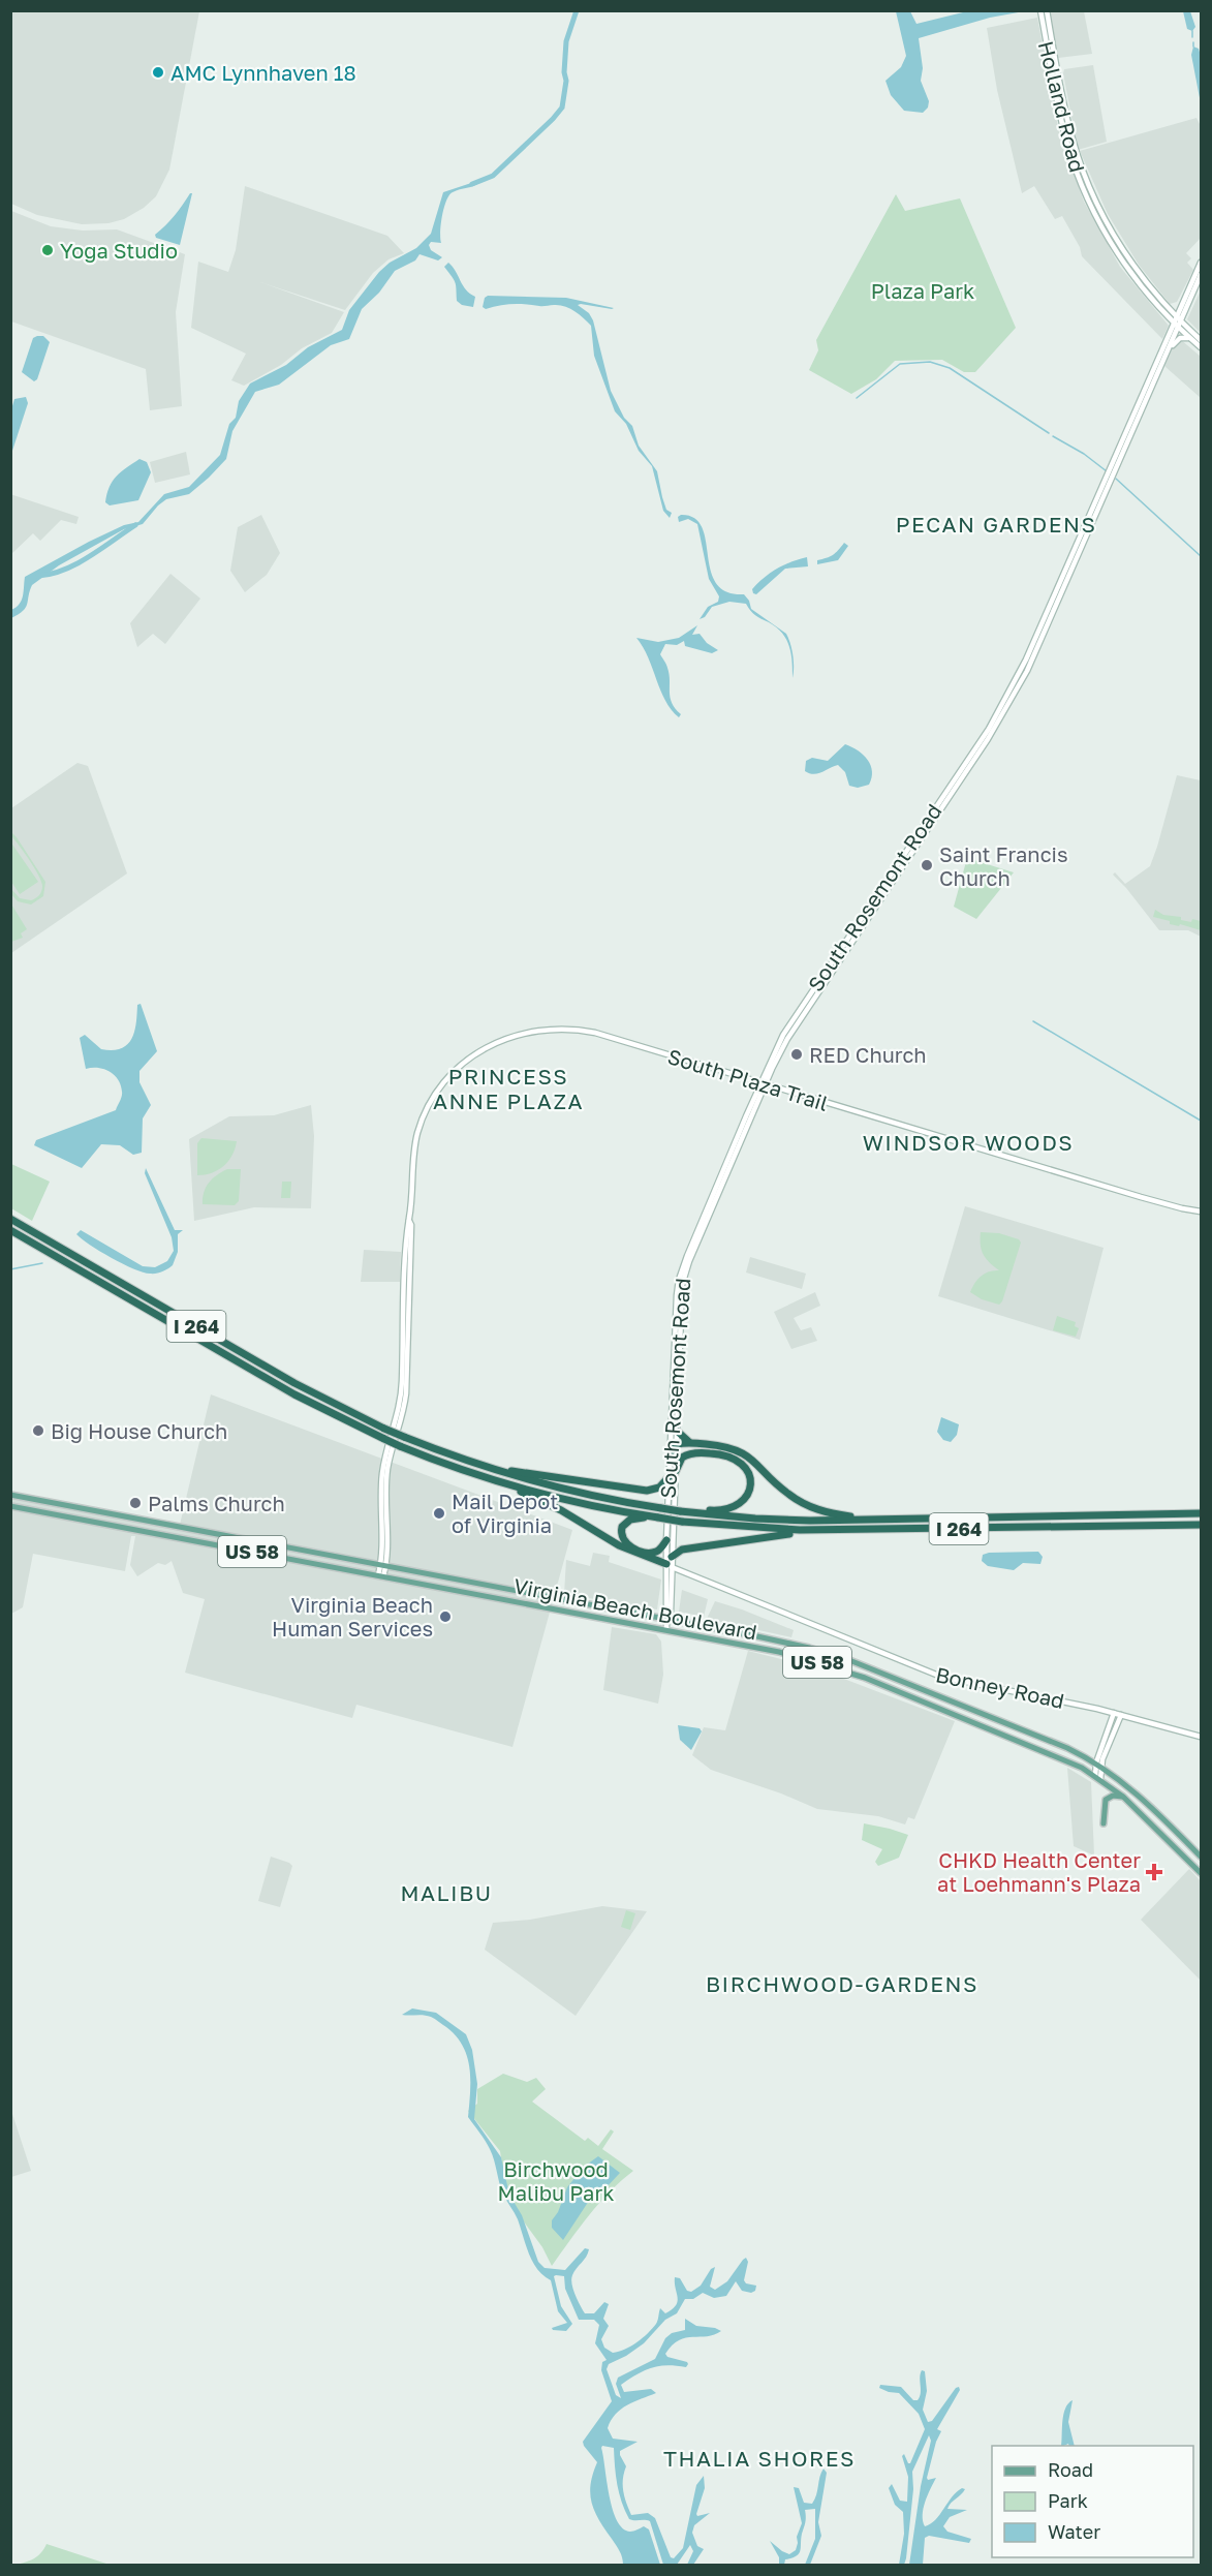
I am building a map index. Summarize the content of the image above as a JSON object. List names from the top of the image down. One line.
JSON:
{"streets":{"highway":["I 264"],"main road":["Holland Road","South Rosemont Road","South Plaza Trail","US 58","Virginia Beach Boulevard","Bonney Road"]},"crossings":[["Holland Road","South Rosemont Road"],["South Rosemont Road","South Plaza Trail"],["South Rosemont Road","Bonney Road"],["South Plaza Trail","I 264"],["South Plaza Trail","Virginia Beach Boulevard"]],"districts":["PECAN GARDENS","PRINCESS ANNE PLAZA","WINDSOR WOODS","MALIBU","BIRCHWOOD-GARDENS","THALIA SHORES"],"parks":["Plaza Park","Birchwood Malibu Park"],"places":{"other":["AMC Lynnhaven 18","Yoga Studio","Saint Francis Church","RED Church","Big House Church","Palms Church","Mail Depot of Virginia","Virginia Beach Human Services"],"health":["CHKD Health Center at Loehmann's Plaza"]},"legend":["Road","Park","Water"]}
